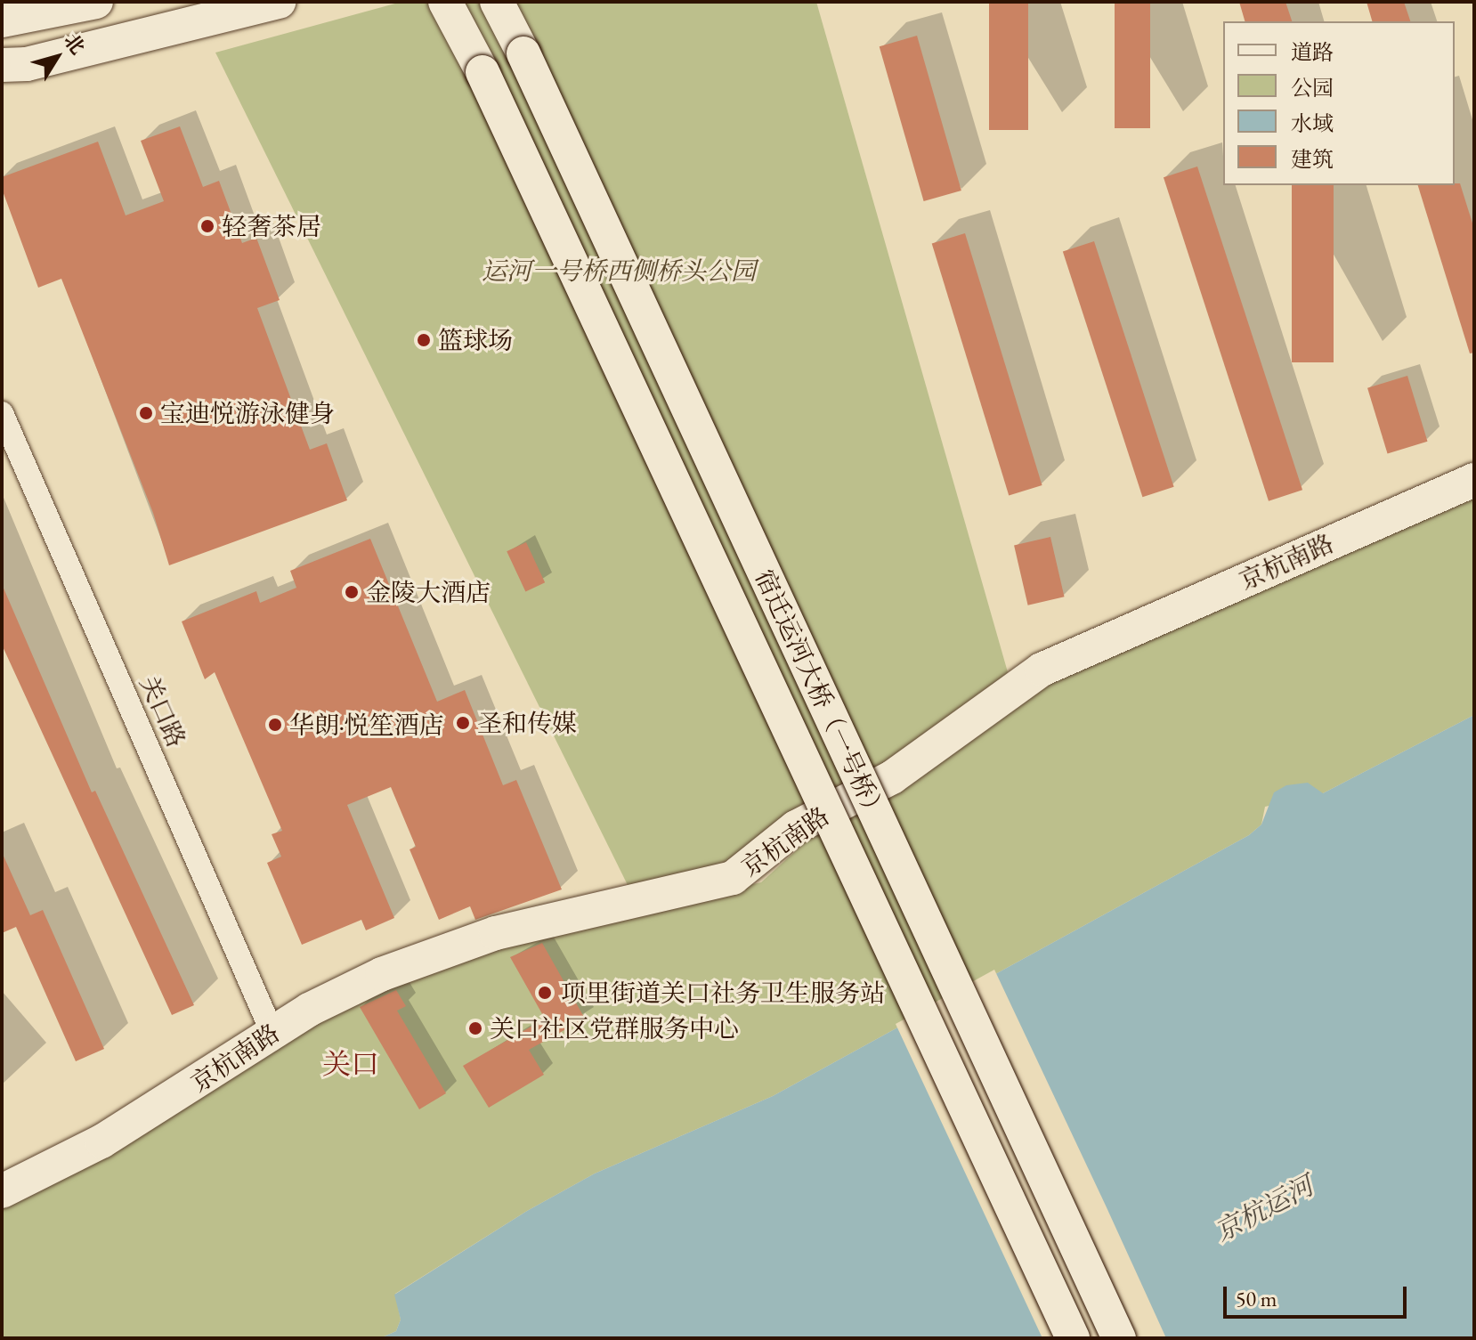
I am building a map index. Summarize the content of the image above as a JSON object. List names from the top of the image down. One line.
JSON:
{"streets":{"main road":["京杭南路","宿迁运河大桥（一号桥）"],"street":["关口路"]},"crossings":[["京杭南路","关口路"]],"districts":["关口"],"water":["京杭运河"],"parks":["运河一号桥西侧桥头公园"],"places":["轻奢茶居","篮球场","宝迪悦游泳健身","金陵大酒店","圣和传媒","华朗·悦笙酒店","项里街道关口社务卫生服务站","关口社区党群服务中心"],"legend":["道路","公园","水域","建筑"],"scale_bar":"50 m","north":"top right"}
